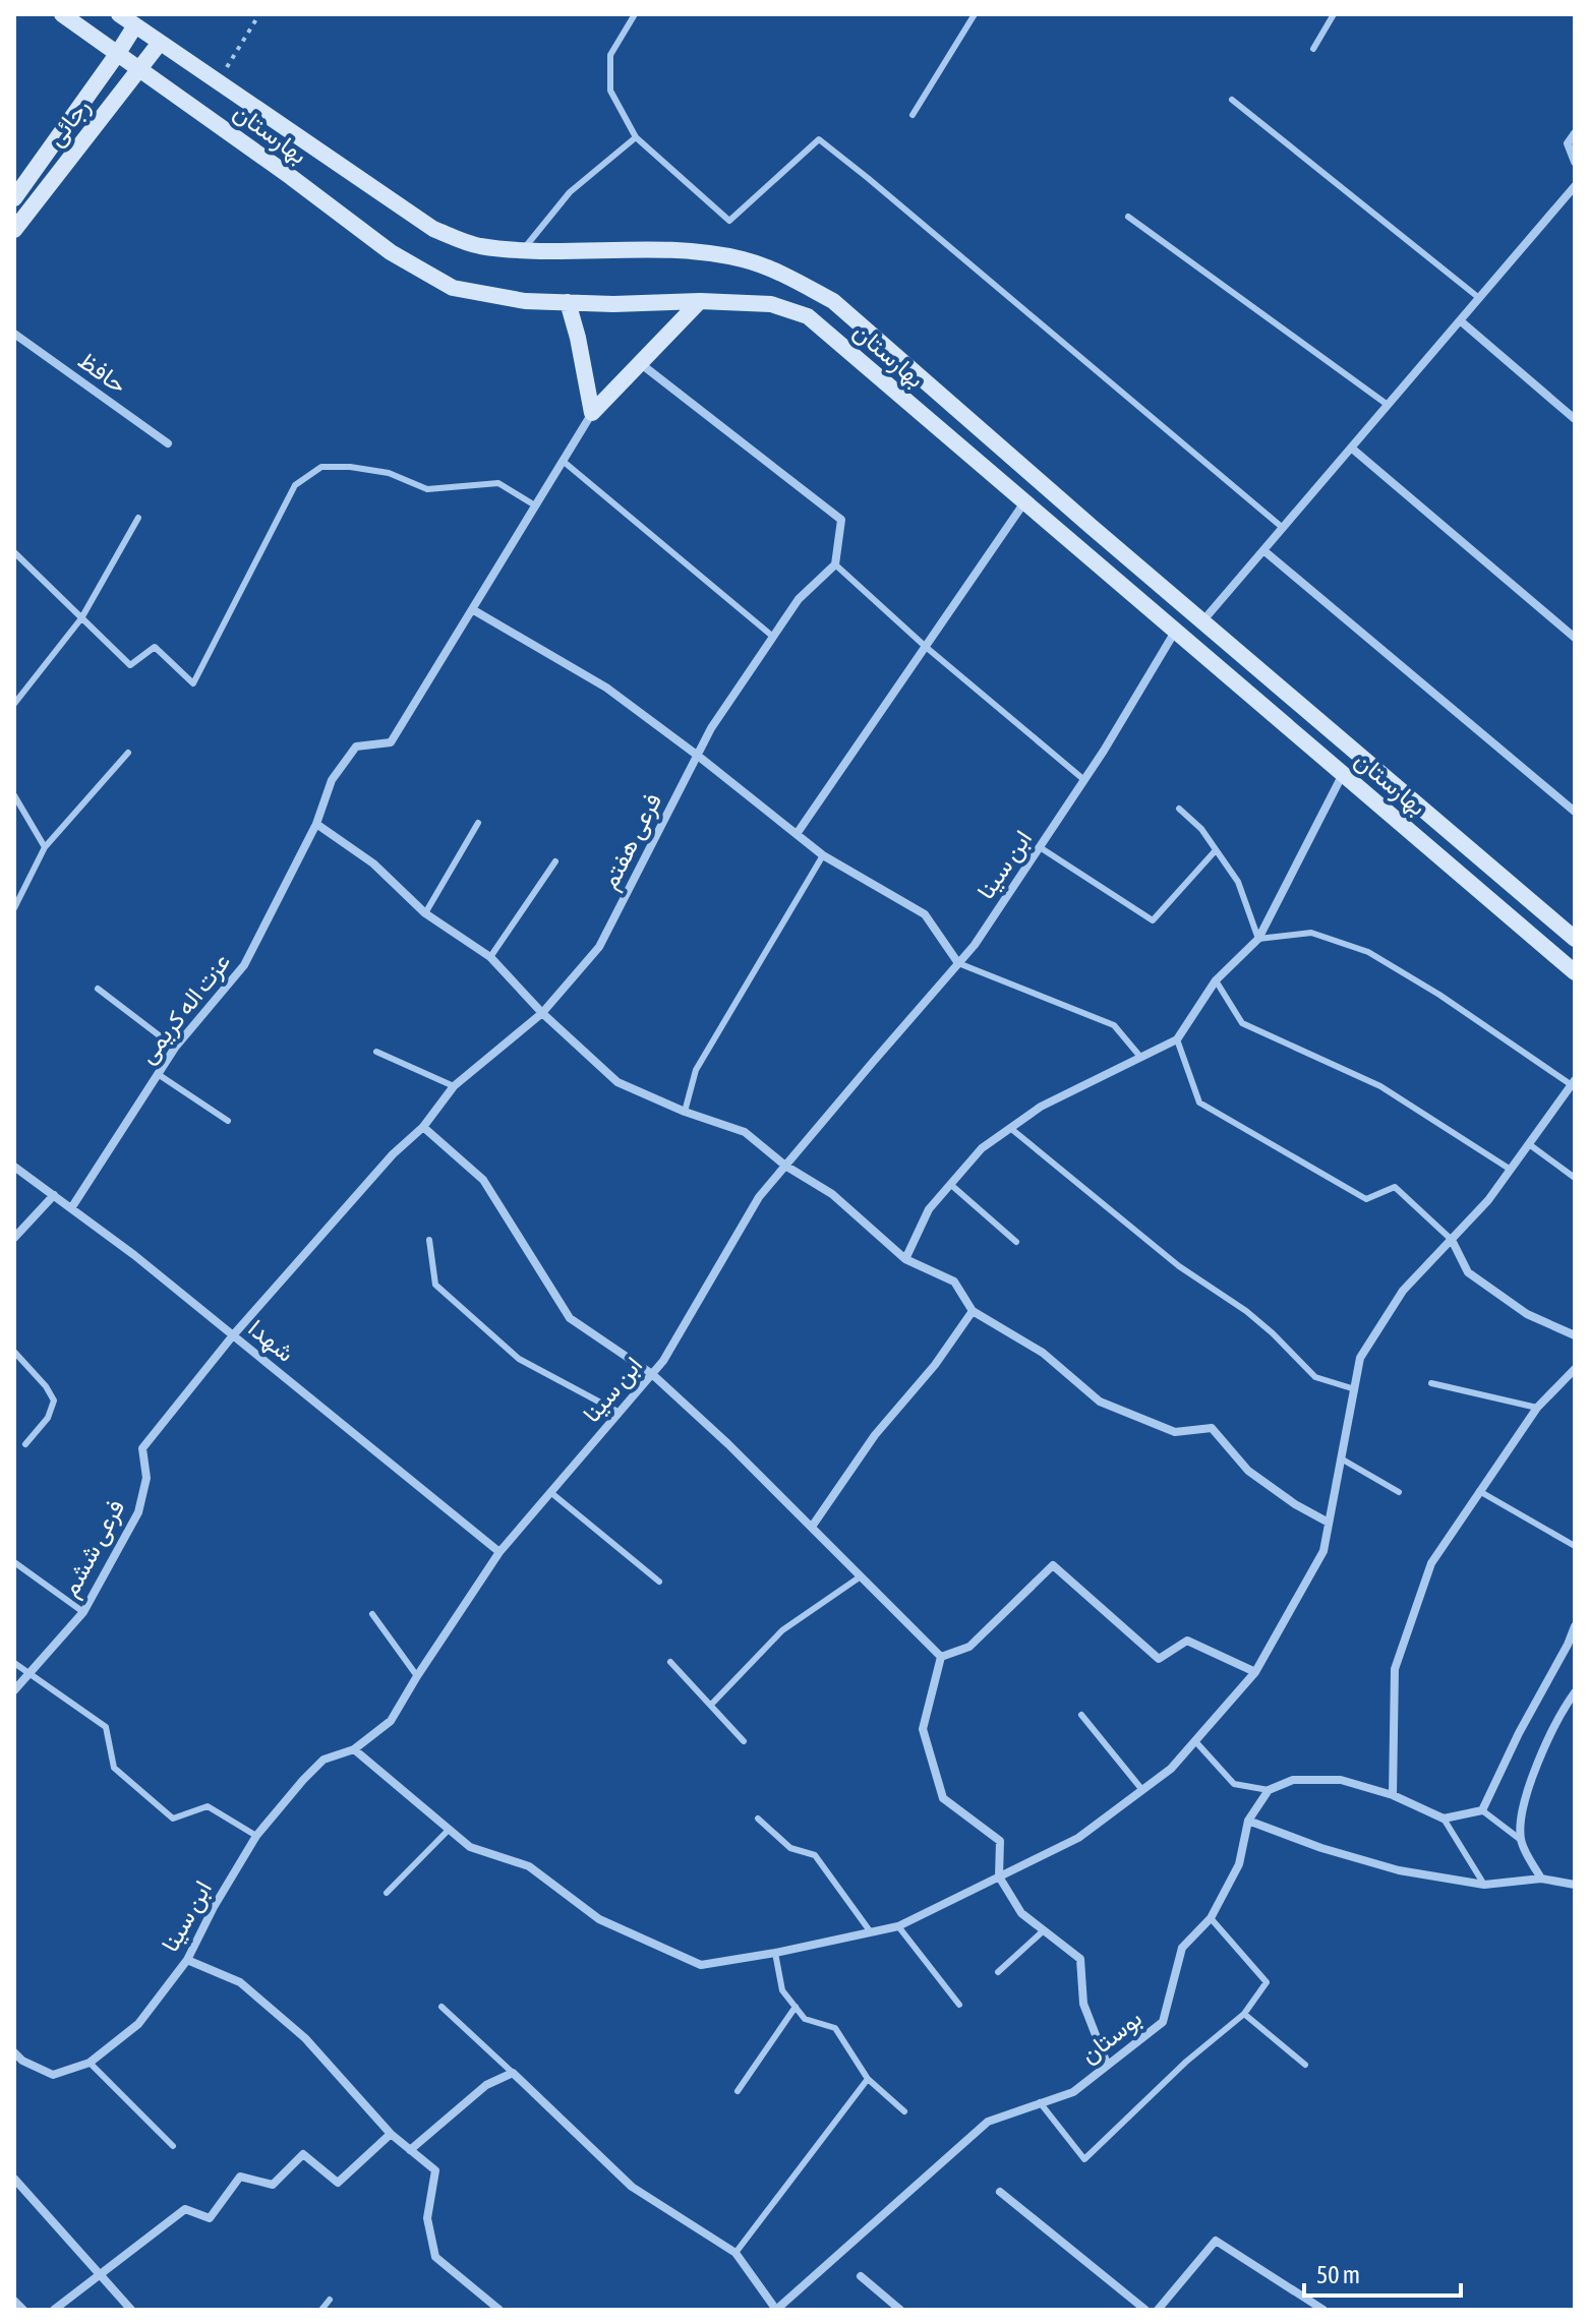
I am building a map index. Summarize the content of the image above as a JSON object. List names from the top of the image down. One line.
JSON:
{"streets":{"street":["رجائی","بهارستان","حافظ","فرعی هفتم","ابن سینا","عزت اله کریمی","شهدا","فرعی ششم","بوستان"]},"crossings":[["رجائی","بهارستان"],["بهارستان","ابن سینا"],["فرعی هفتم","شهدا"],["فرعی هفتم","فرعی ششم"],["ابن سینا","شهدا"],["عزت اله کریمی","شهدا"],["شهدا","فرعی ششم"]],"scale_bar":"50 m"}
